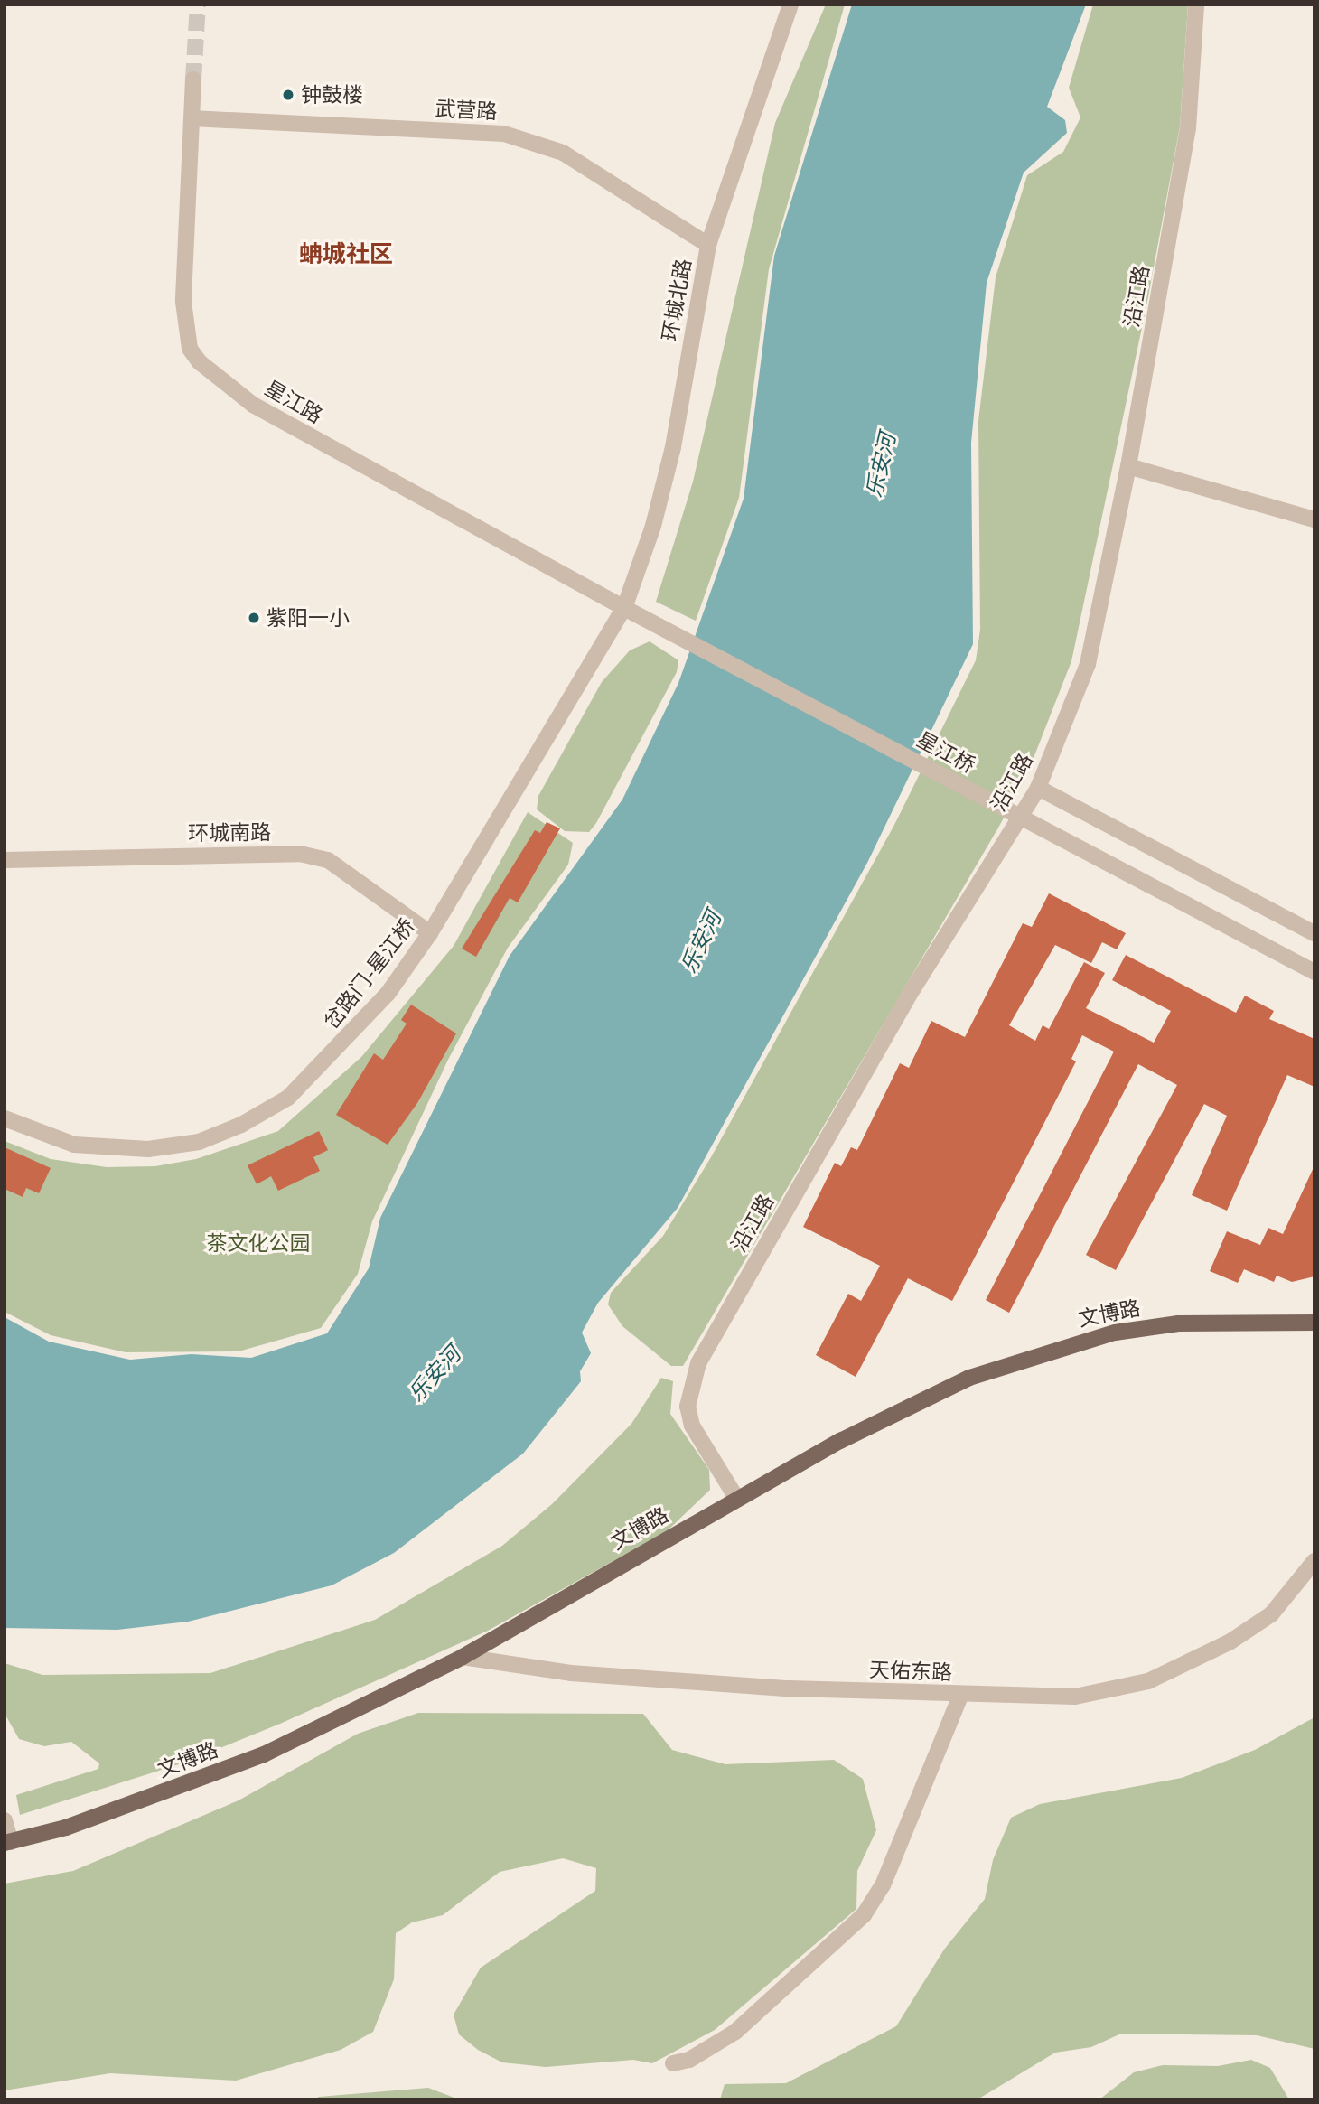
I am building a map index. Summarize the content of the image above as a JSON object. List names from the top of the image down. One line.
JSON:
{"streets":{"main road":["文博路"],"street":["武营路","沿江路","环城北路","星江路","星江桥","环城南路","岔路门-星江桥","天佑东路"]},"crossings":[["武营路","环城北路"],["武营路","星江路"],["沿江路","文博路"],["环城北路","星江路"],["环城北路","星江桥"],["环城北路","岔路门-星江桥"],["星江路","星江桥"],["星江路","岔路门-星江桥"],["星江桥","岔路门-星江桥"],["环城南路","岔路门-星江桥"],["文博路","天佑东路"]],"districts":["蚺城社区"],"water":["乐安河"],"parks":["茶文化公园"],"places":["钟鼓楼","紫阳一小"]}
